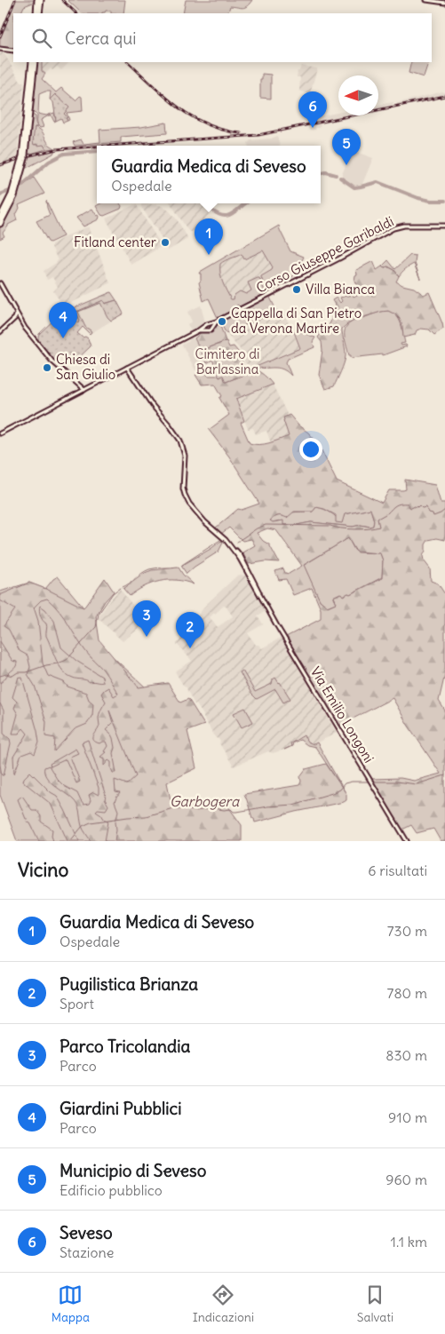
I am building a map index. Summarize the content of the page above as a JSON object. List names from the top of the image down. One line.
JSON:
{"streets":{"street":["Corso Giuseppe Garibaldi","Via Emilio Longoni"]},"water":["Garbogera"],"parks":["Cimitero di Barlassina"],"places":["Fitland center","Villa Bianca","Cappella di San Pietro da Verona Martire","Chiesa di San Giulio"],"north":"left","page":{"search":"Cerca qui","pins":["6","5","1","4","3","2"],"popup":["Guardia Medica di Seveso","Ospedale"],"heading":["Vicino","6 risultati"],"list":[{"mark":"1","name":"Guardia Medica di Seveso","note":"Ospedale","value":"730 m"},{"mark":"2","name":"Pugilistica Brianza","note":"Sport","value":"780 m"},{"mark":"3","name":"Parco Tricolandia","note":"Parco","value":"830 m"},{"mark":"4","name":"Giardini Pubblici","note":"Parco","value":"910 m"},{"mark":"5","name":"Municipio di Seveso","note":"Edificio pubblico","value":"960 m"},{"mark":"6","name":"Seveso","note":"Stazione","value":"1.1 km"}],"nav":["Mappa","Indicazioni","Salvati"]}}
